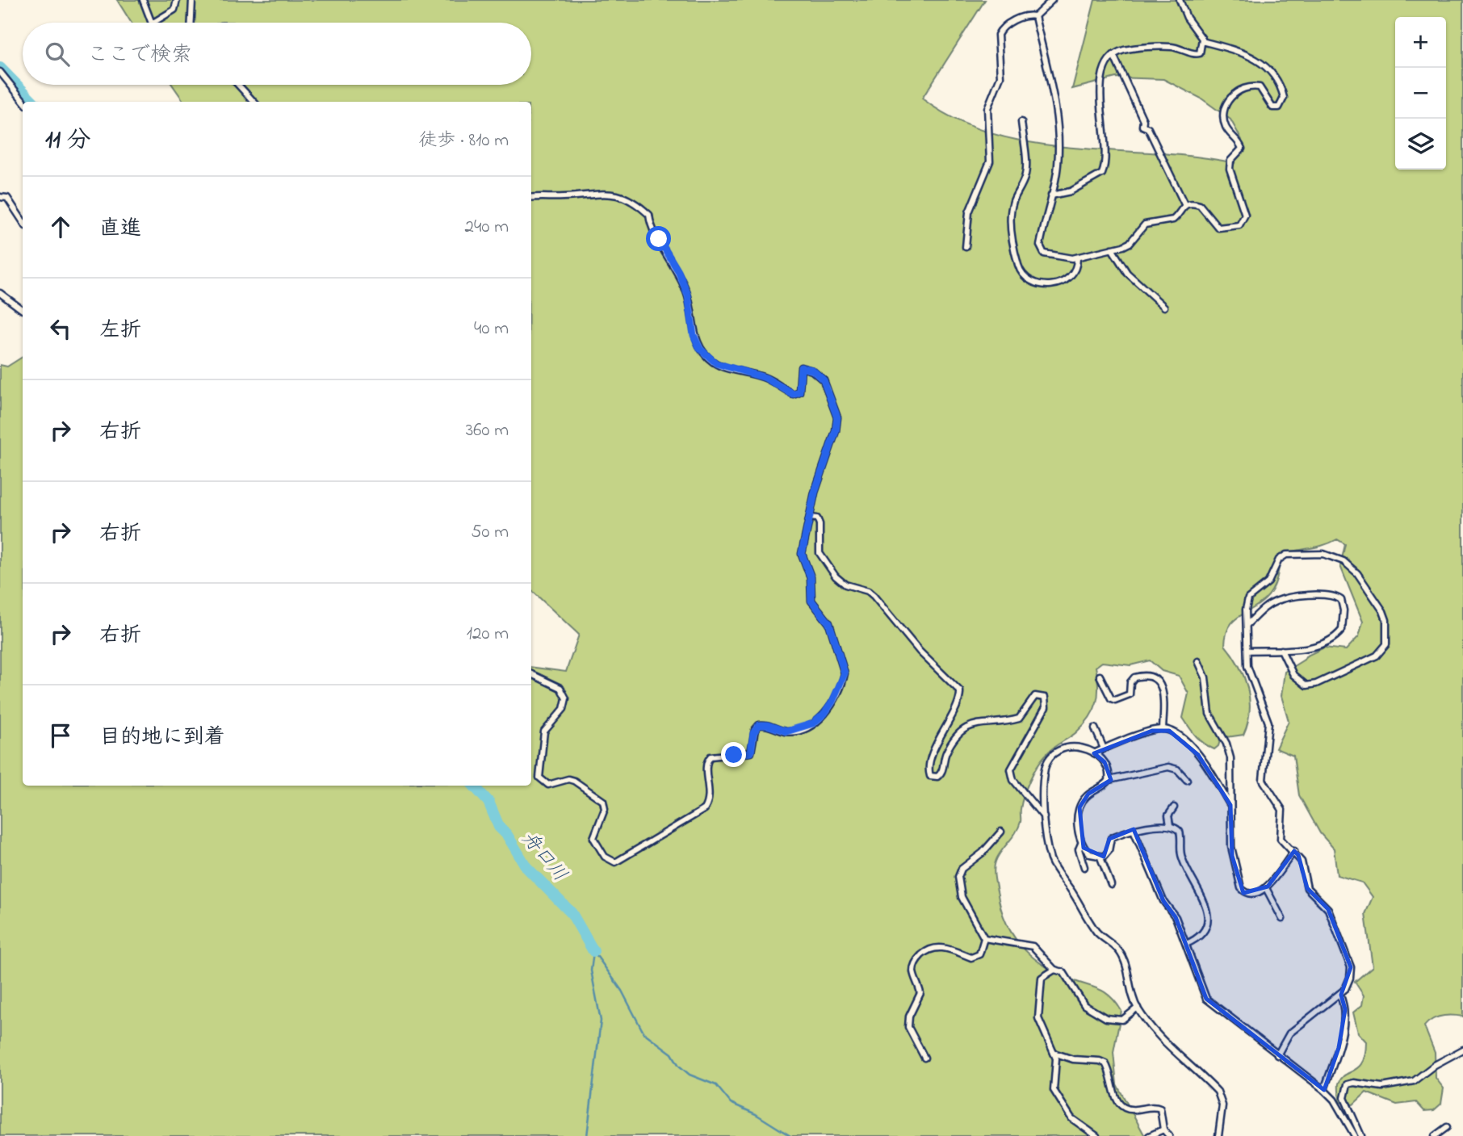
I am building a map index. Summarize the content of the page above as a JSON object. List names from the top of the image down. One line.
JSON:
{"water":["舟口川"],"page":{"map_buttons":["+","−"],"search":"ここで検索","heading":["11 分","徒歩 · 810 m"],"list":[["直進","240 m"],["左折","40 m"],["右折","360 m"],["右折","50 m"],["右折","120 m"],"目的地に到着"]}}
